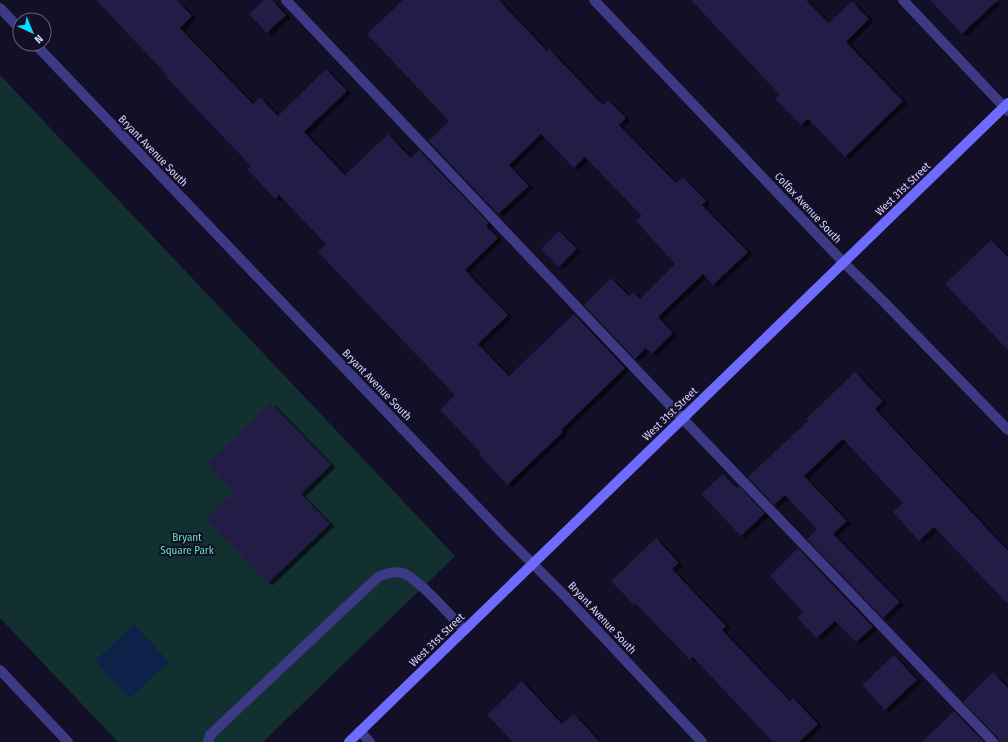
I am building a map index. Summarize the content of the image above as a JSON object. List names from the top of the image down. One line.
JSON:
{"streets":{"street":["Bryant Avenue South","West 31st Street","Colfax Avenue South"]},"crossings":[["Bryant Avenue South","West 31st Street"],["West 31st Street","Colfax Avenue South"]],"parks":["Bryant Square Park"],"north":"bottom right"}
